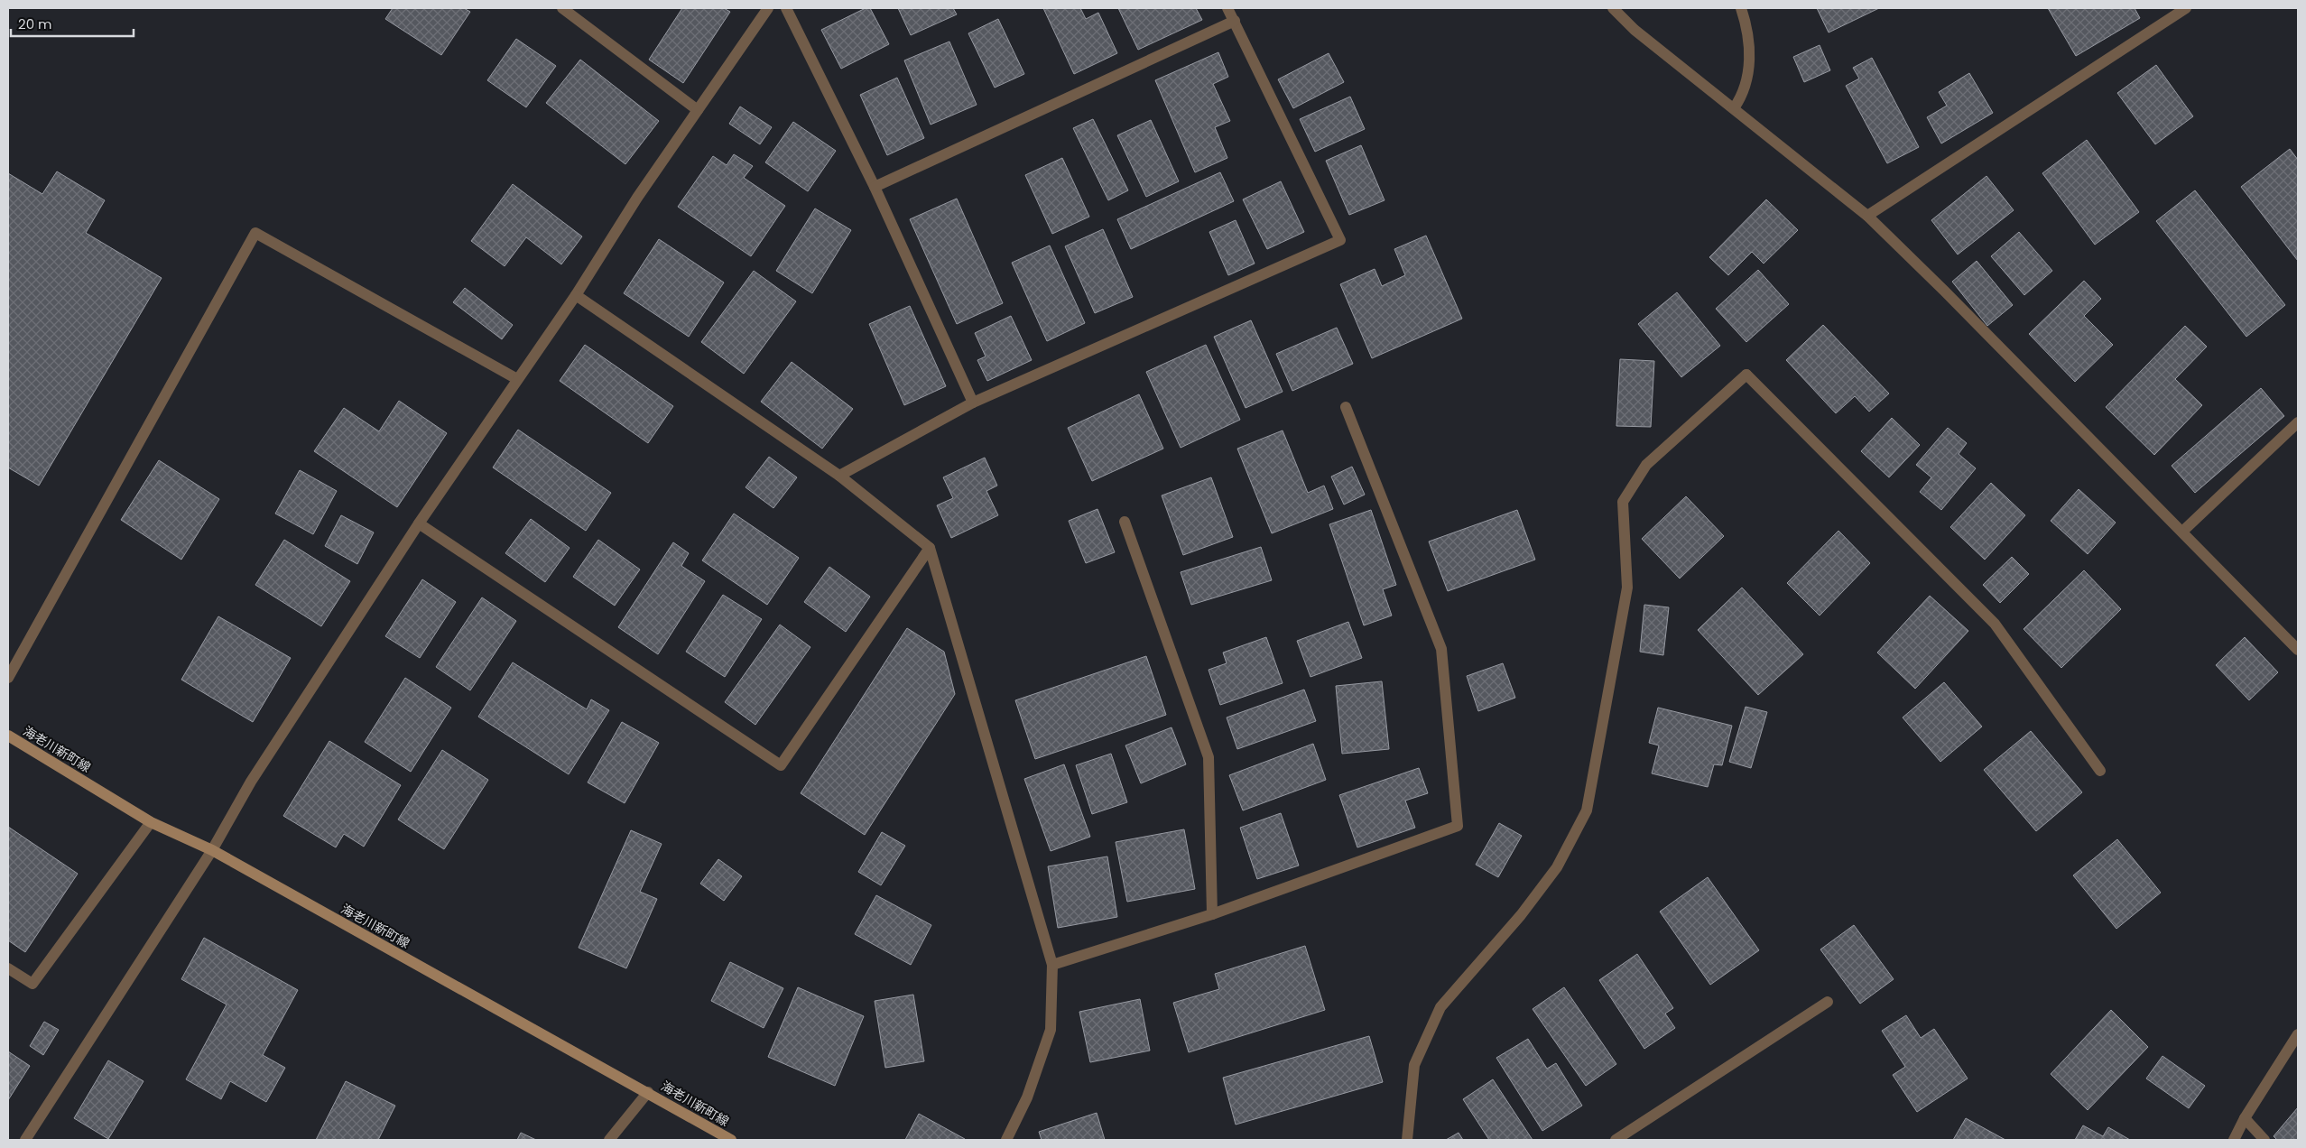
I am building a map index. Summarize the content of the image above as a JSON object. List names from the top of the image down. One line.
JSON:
{"streets":{"main road":["海老川新町線"]},"scale_bar":"20 m"}
